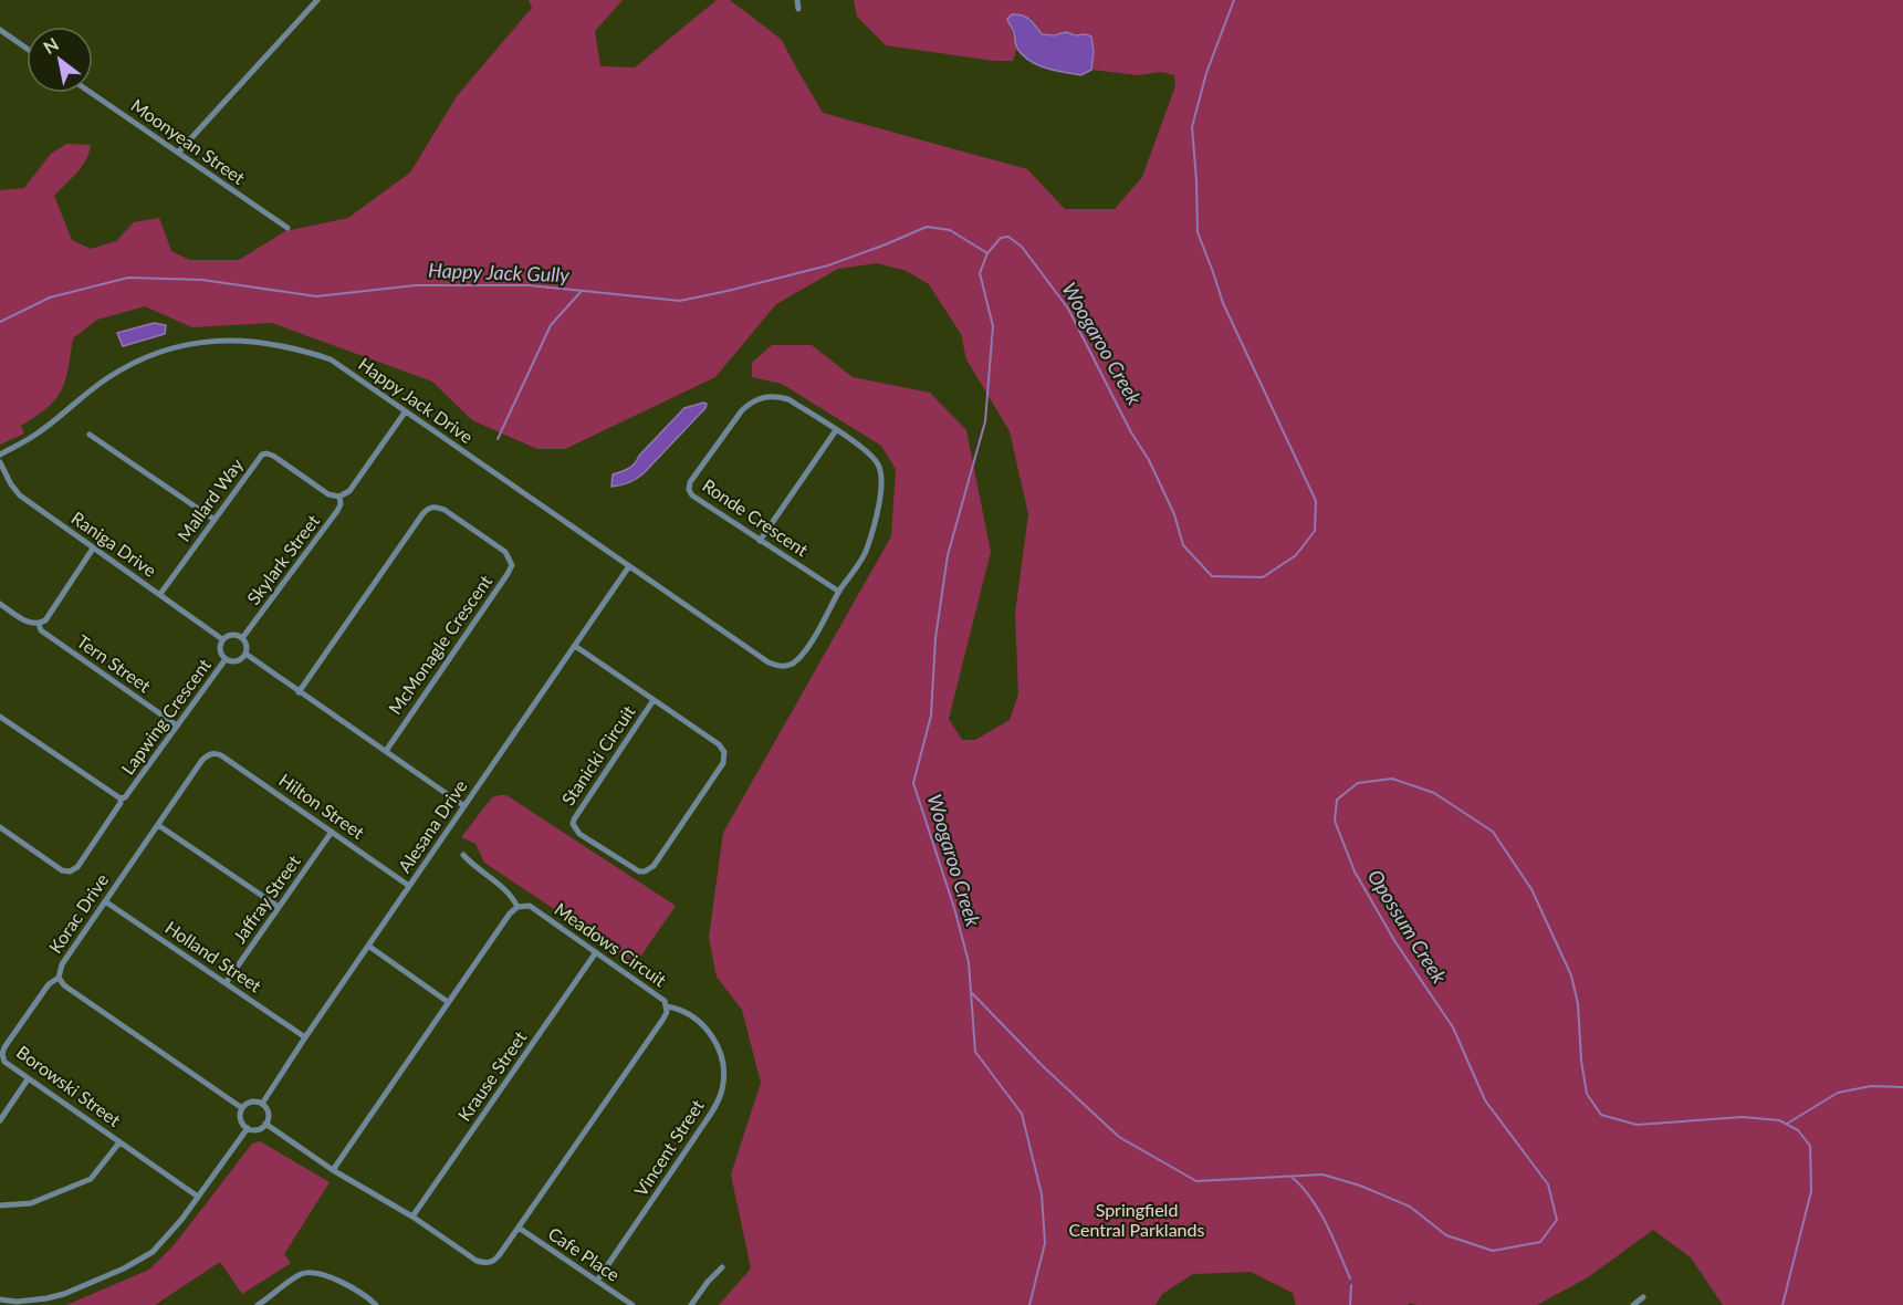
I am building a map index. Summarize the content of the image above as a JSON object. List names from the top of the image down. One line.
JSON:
{"streets":{"street":["Moonyean Street","Happy Jack Drive","Mallard Way","Ronde Crescent","Raniga Drive","Skylark Street","McMonagle Crescent","Tern Street","Lapwing Crescent","Stanicki Circuit","Hilton Street","Alesana Drive","Jaffray Street","Korac Drive","Meadows Circuit","Holland Street","Krause Street","Borowski Street","Vincent Street","Cafe Place"]},"crossings":[["Happy Jack Drive","Ronde Crescent"],["Happy Jack Drive","Alesana Drive"],["Mallard Way","Raniga Drive"],["Mallard Way","Skylark Street"],["Raniga Drive","Skylark Street"],["Raniga Drive","Lapwing Crescent"],["Skylark Street","Lapwing Crescent"],["Tern Street","Lapwing Crescent"],["Stanicki Circuit","Alesana Drive"],["Hilton Street","Alesana Drive"],["Hilton Street","Jaffray Street"],["Hilton Street","Korac Drive"],["Alesana Drive","Korac Drive"],["Alesana Drive","Meadows Circuit"],["Alesana Drive","Holland Street"],["Jaffray Street","Holland Street"],["Korac Drive","Meadows Circuit"],["Korac Drive","Holland Street"],["Korac Drive","Borowski Street"],["Meadows Circuit","Krause Street"],["Meadows Circuit","Vincent Street"],["Meadows Circuit","Cafe Place"],["Vincent Street","Cafe Place"]],"water":["Happy Jack Gully","Woogaroo Creek","Opossum Creek"],"parks":["Springfield Central Parklands"],"north":"top left"}
